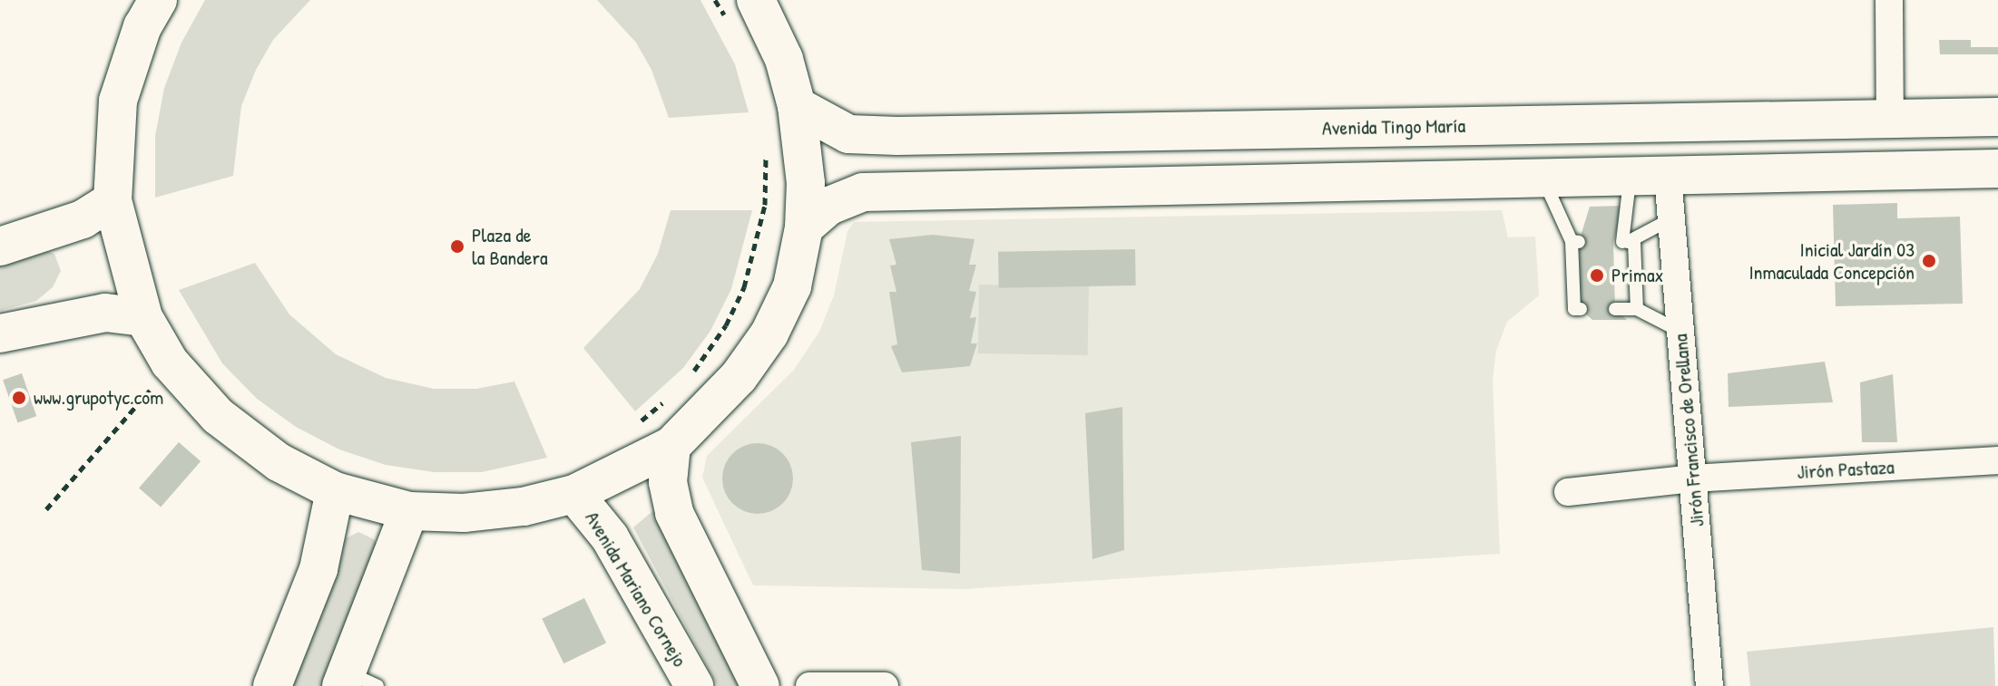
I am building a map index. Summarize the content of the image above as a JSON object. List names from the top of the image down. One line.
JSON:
{"streets":{"main road":["Avenida Tingo María","Avenida Mariano Cornejo"],"street":["Jirón Francisco de Orellana","Jirón Pastaza"]},"crossings":[["Jirón Francisco de Orellana","Jirón Pastaza"]],"places":["Plaza de la Bandera","Inicial Jardín 03 Inmaculada Concepción","Primax","www.grupotyc.com"]}
